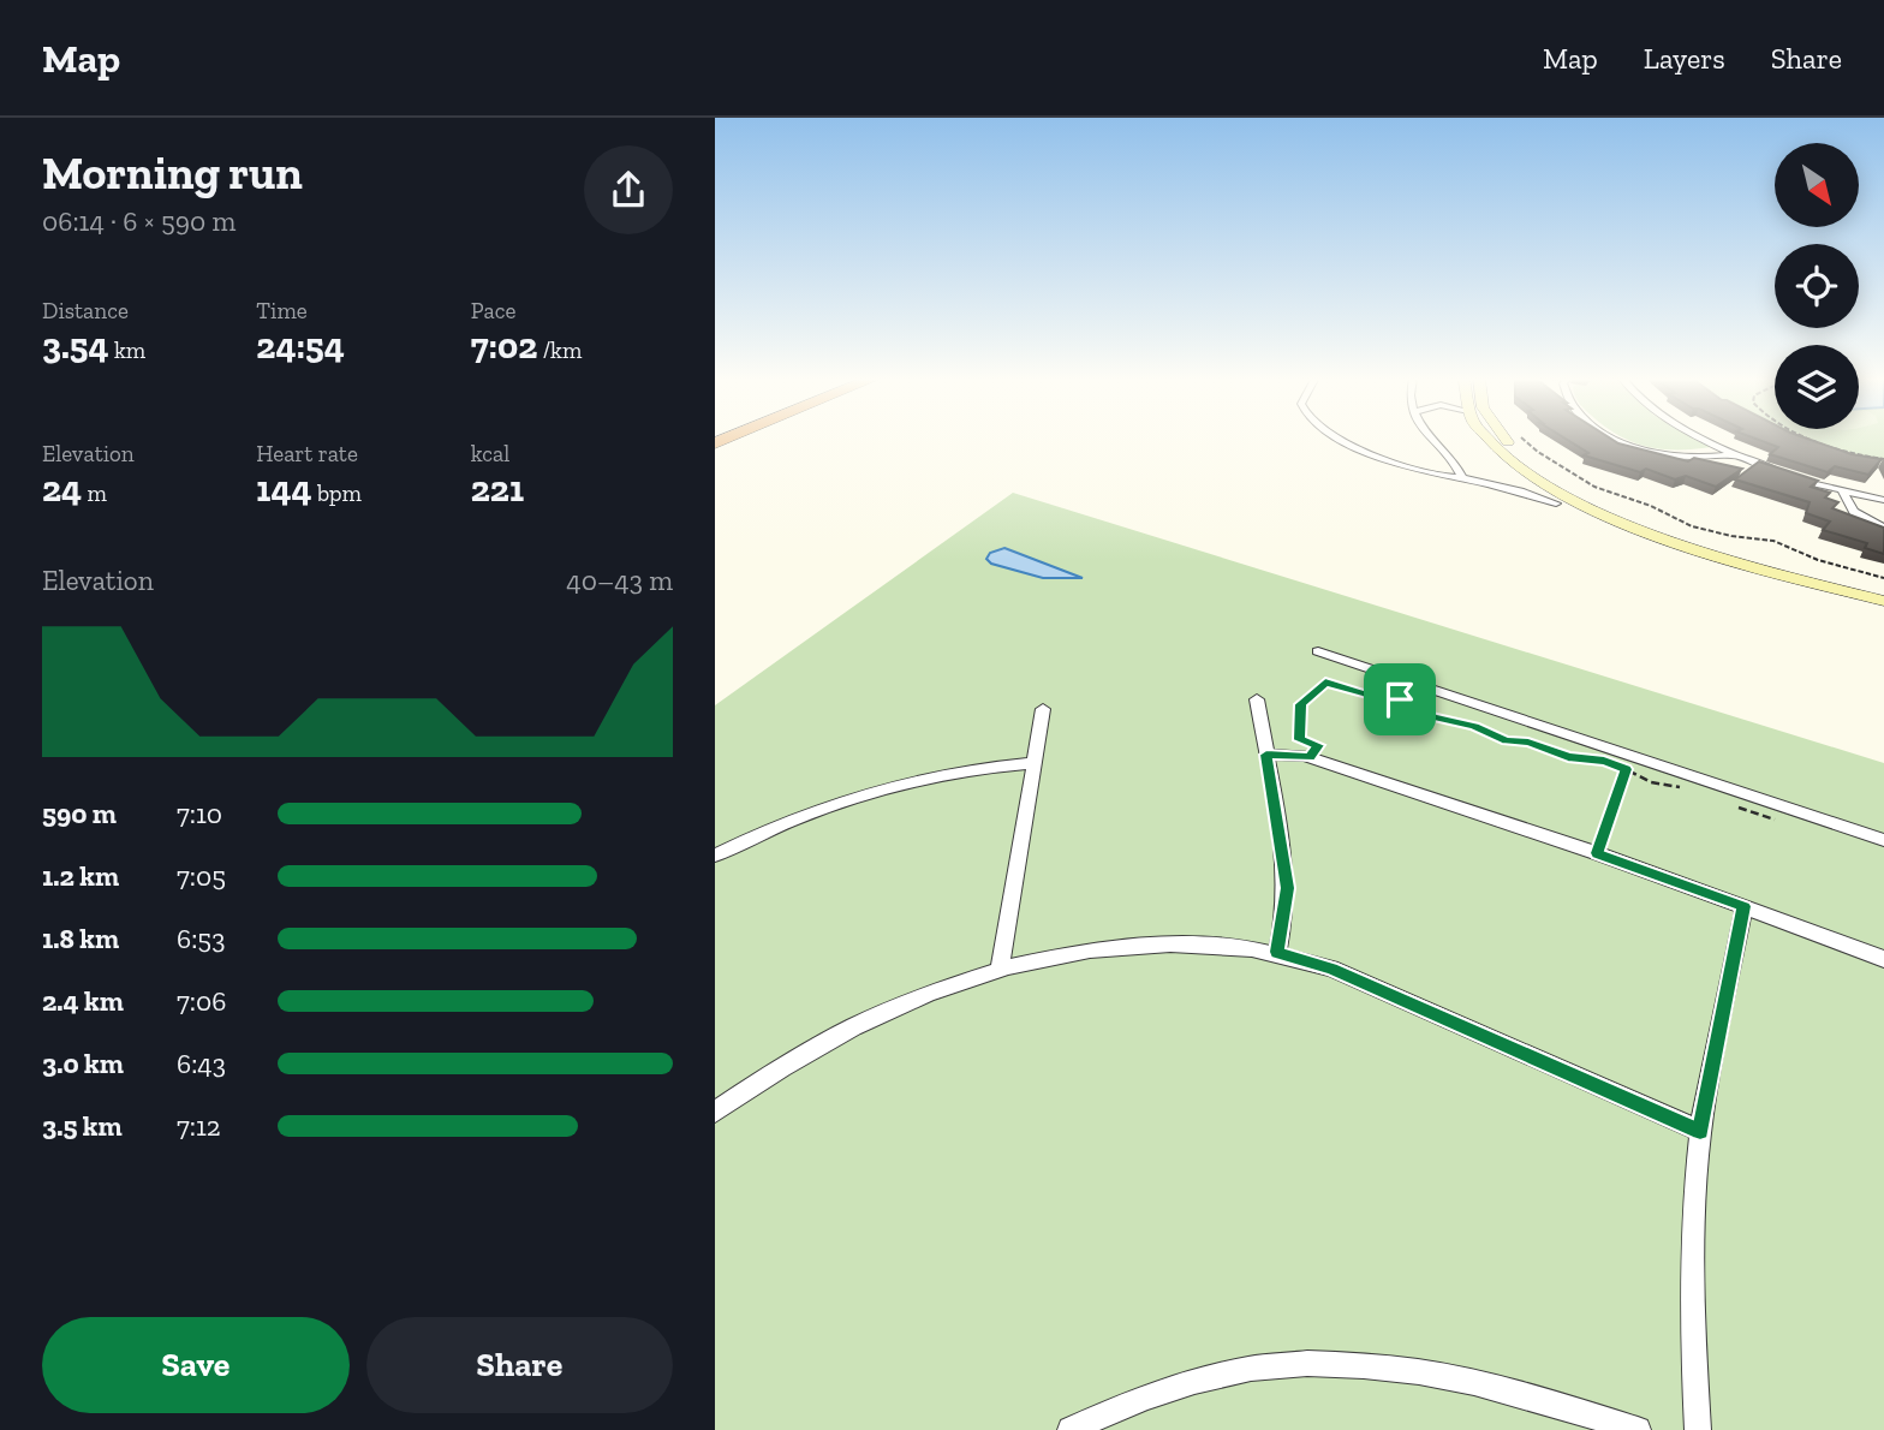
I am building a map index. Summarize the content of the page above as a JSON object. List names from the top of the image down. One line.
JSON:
{"north":"bottom right","page":{"header":"Map","nav":["Map","Layers","Share"],"heading":["Morning run","06:14 · 6 × 590 m"],"stats":[["Distance","3.54 km"],["Time","24:54"],["Pace","7:02 /km"],["Elevation","24 m"],["Heart rate","144 bpm"],["kcal","221"]],"chart":["Elevation","40–43 m"],"list":[{"name":"590 m","note":"7:10"},{"name":"1.2 km","note":"7:05"},{"name":"1.8 km","note":"6:53"},{"name":"2.4 km","note":"7:06"},{"name":"3.0 km","note":"6:43"},{"name":"3.5 km","note":"7:12"}],"buttons":["Save","Share"]}}
